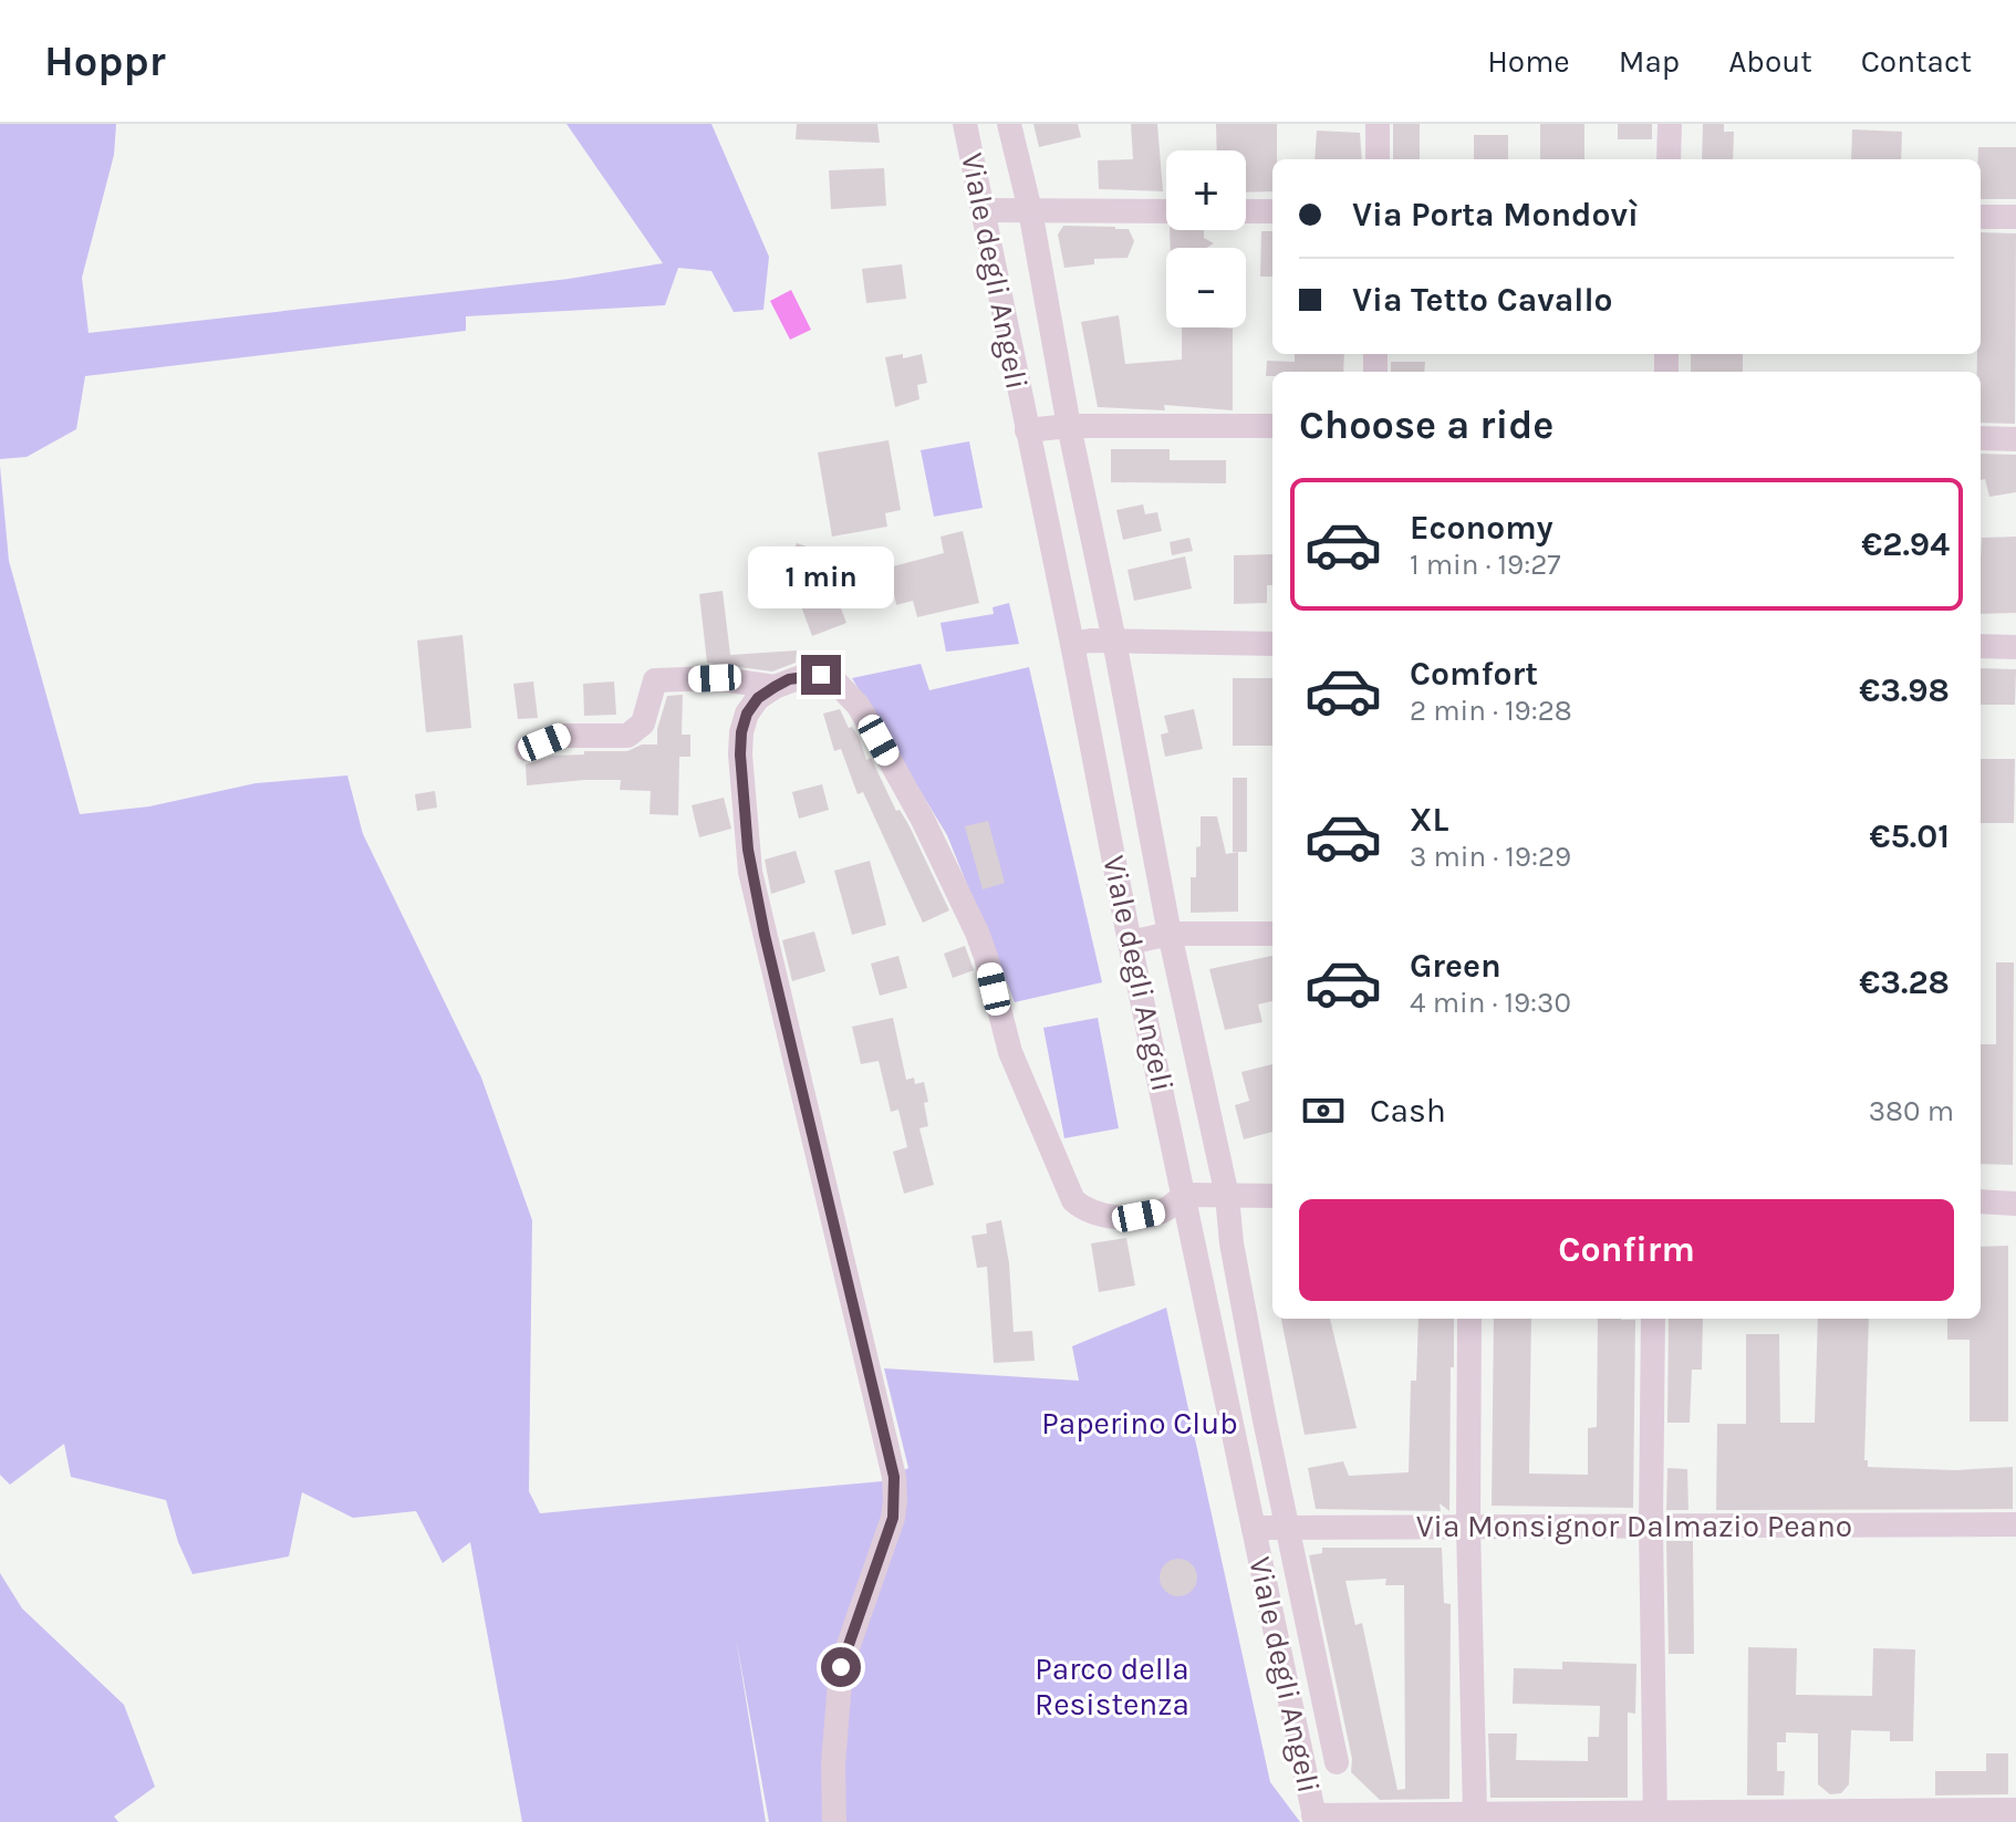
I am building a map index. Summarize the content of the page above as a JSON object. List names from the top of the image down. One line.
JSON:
{"streets":{"street":["Viale degli Angeli","Via Monsignor Dalmazio Peano"]},"crossings":[["Viale degli Angeli","Via Monsignor Dalmazio Peano"]],"parks":["Paperino Club","Parco della Resistenza"],"page":{"header":"Hoppr","nav":["Home","Map","About","Contact"],"map_buttons":["+","−"],"banner":["Via Porta Mondovì","Via Tetto Cavallo"],"heading":"Choose a ride","list":[{"name":"Economy","note":"1 min · 19:27","value":"€2.94"},{"name":"Comfort","note":"2 min · 19:28","value":"€3.98"},{"name":"XL","note":"3 min · 19:29","value":"€5.01"},{"name":"Green","note":"4 min · 19:30","value":"€3.28"}],"bubble":"1 min","pay":["Cash","380 m"],"buttons":"Confirm"}}
